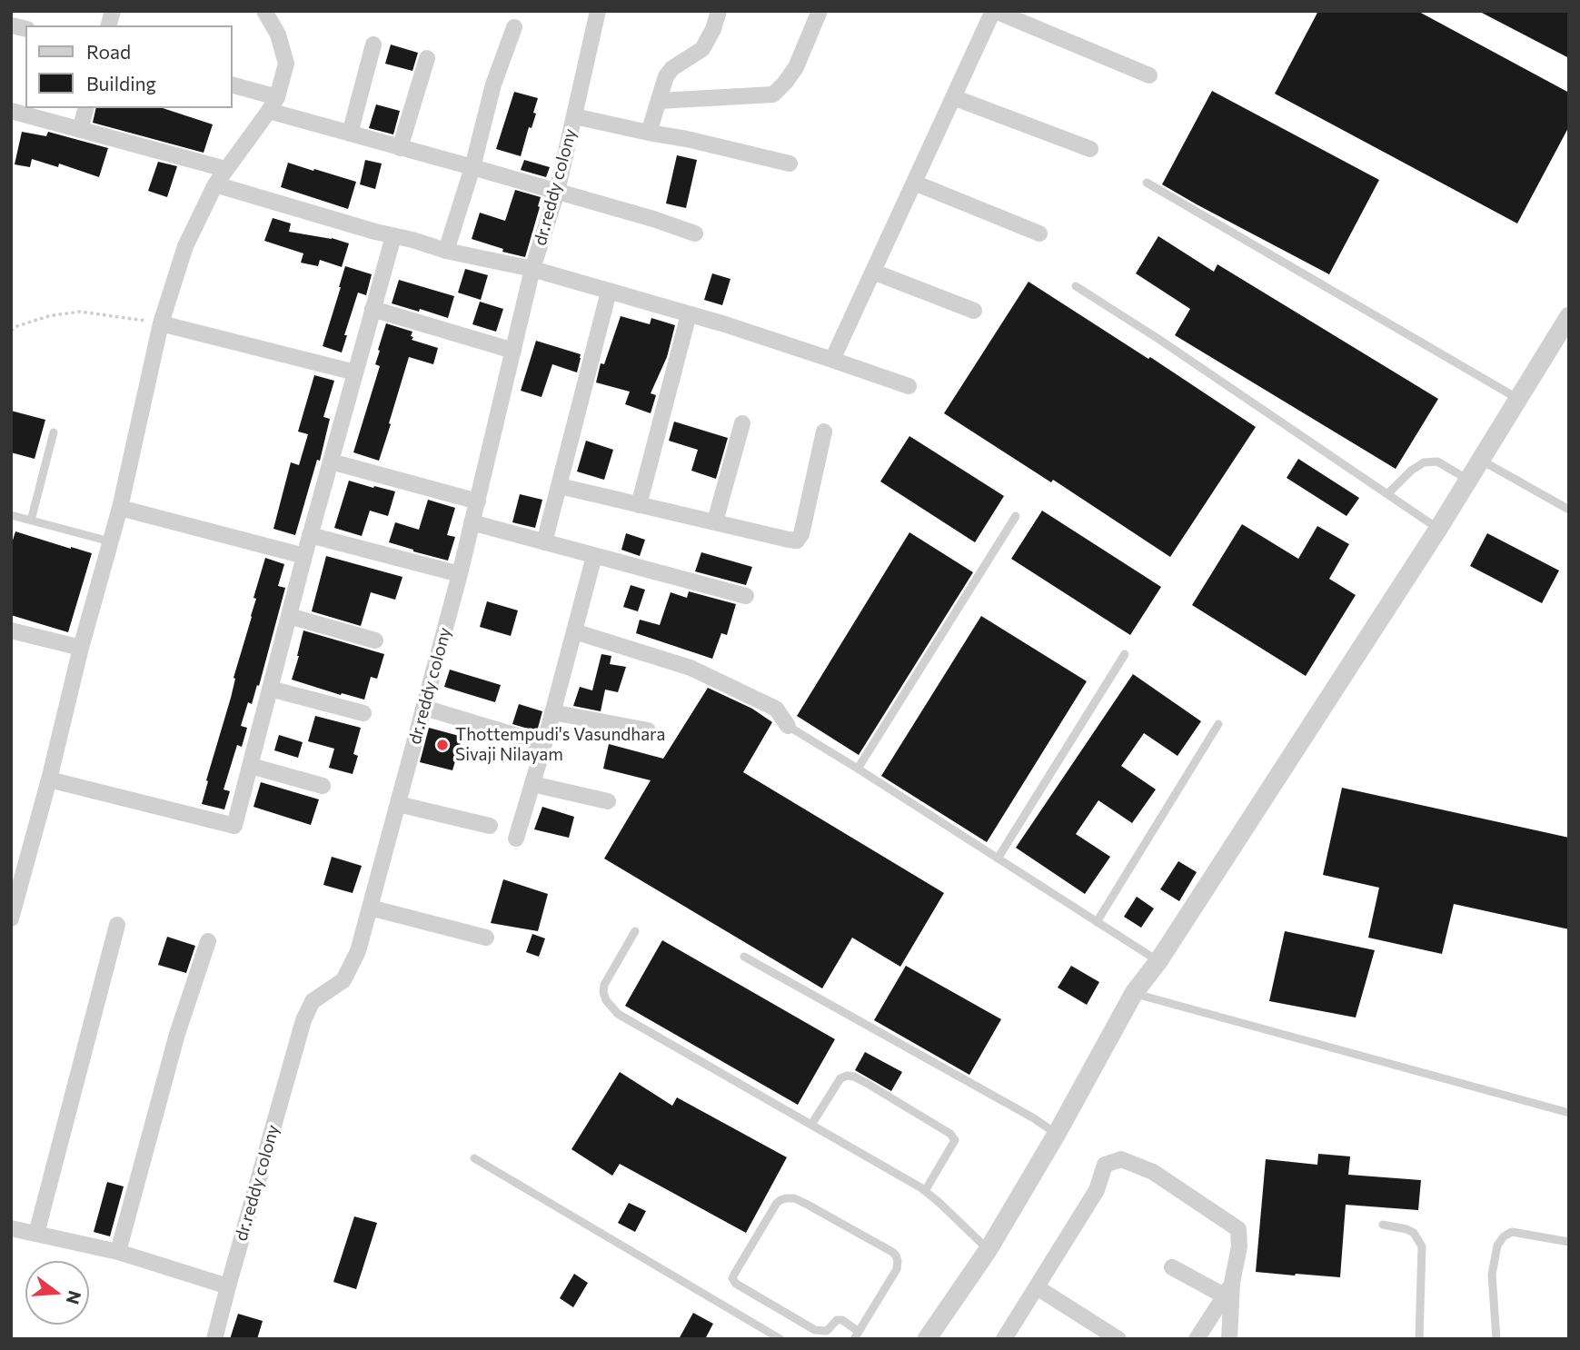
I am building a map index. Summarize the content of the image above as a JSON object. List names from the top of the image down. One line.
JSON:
{"streets":{"street":["dr.reddy colony"]},"places":["Thottempudi's Vasundhara Sivaji Nilayam"],"legend":["Road","Building"],"north":"right"}
